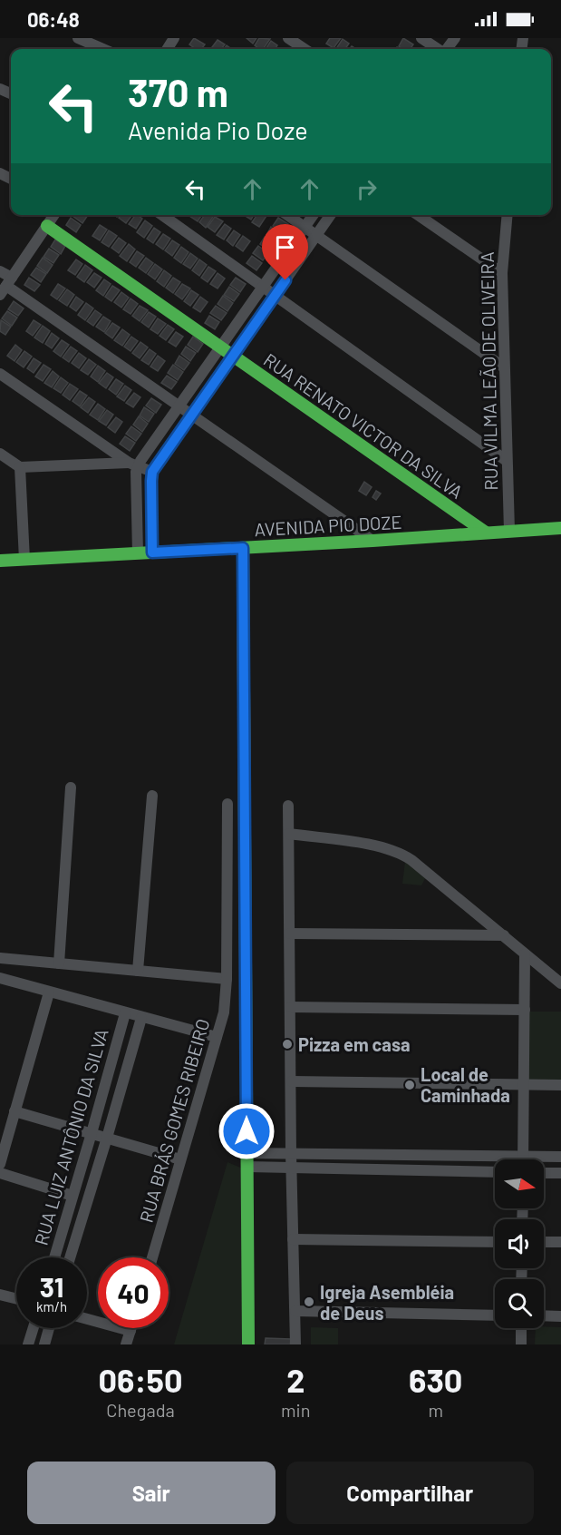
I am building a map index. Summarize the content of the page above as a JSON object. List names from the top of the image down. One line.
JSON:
{"streets":{"street":["RUA VILMA LEÃO DE OLIVEIRA","RUA RENATO VICTOR DA SILVA","AVENIDA PIO DOZE","RUA BRÁS GOMES RIBEIRO","RUA LUIZ ANTÔNIO DA SILVA"]},"crossings":[["RUA VILMA LEÃO DE OLIVEIRA","AVENIDA PIO DOZE"],["RUA RENATO VICTOR DA SILVA","AVENIDA PIO DOZE"]],"places":["Pizza em casa","Local de Caminhada","Igreja Asembléia de Deus"],"north":"right","page":{"status":"06:48","turn":["370 m","Avenida Pio Doze"],"speed":"31 km/h","limit":"40","eta":["06:50","Chegada","2","min","630","m"],"buttons":["Sair","Compartilhar"]}}
